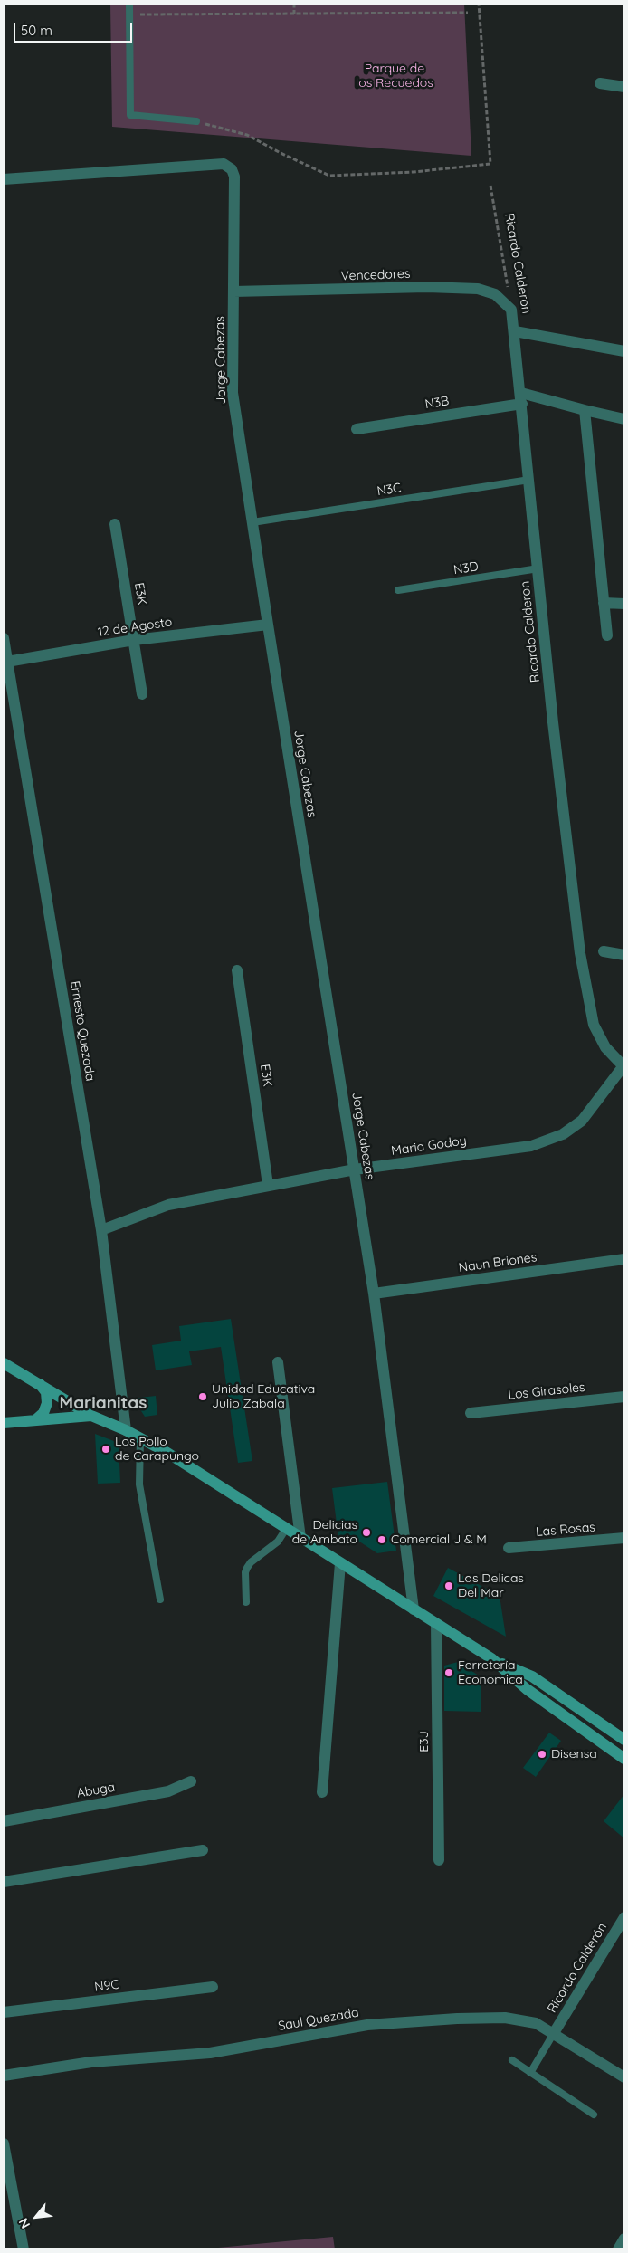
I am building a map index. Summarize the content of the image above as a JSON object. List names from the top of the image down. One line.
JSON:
{"streets":{"street":["Ricardo Calderon","Vencedores","Jorge Cabezas","N3B","E3K","12 de Agosto","Ernesto Quezada","Maria Godoy","Naun Briones","Los Girasoles","Las Rosas","E3J","Abuga","Ricardo Calderón","N9C","Saul Quezada"],"lane":["N3C","N3D"]},"crossings":[["Ricardo Calderon","Vencedores"],["Ricardo Calderon","N3B"],["Ricardo Calderon","N3C"],["Ricardo Calderon","N3D"],["Ricardo Calderon","Maria Godoy"],["Vencedores","Jorge Cabezas"],["Jorge Cabezas","N3C"],["Jorge Cabezas","12 de Agosto"],["Jorge Cabezas","Maria Godoy"],["Jorge Cabezas","Naun Briones"],["E3K","12 de Agosto"],["E3K","Maria Godoy"],["12 de Agosto","Ernesto Quezada"],["Ernesto Quezada","Maria Godoy"],["Ricardo Calderón","Saul Quezada"]],"districts":["Marianitas"],"parks":["Parque de los Recuedos"],"places":["Unidad Educativa Julio Zabala","Los Pollo de Carapungo","Delicias de Ambato","Comercial J & M","Las Delicas Del Mar","Ferretería Economica","Disensa"],"scale_bar":"50 m","north":"bottom left"}
